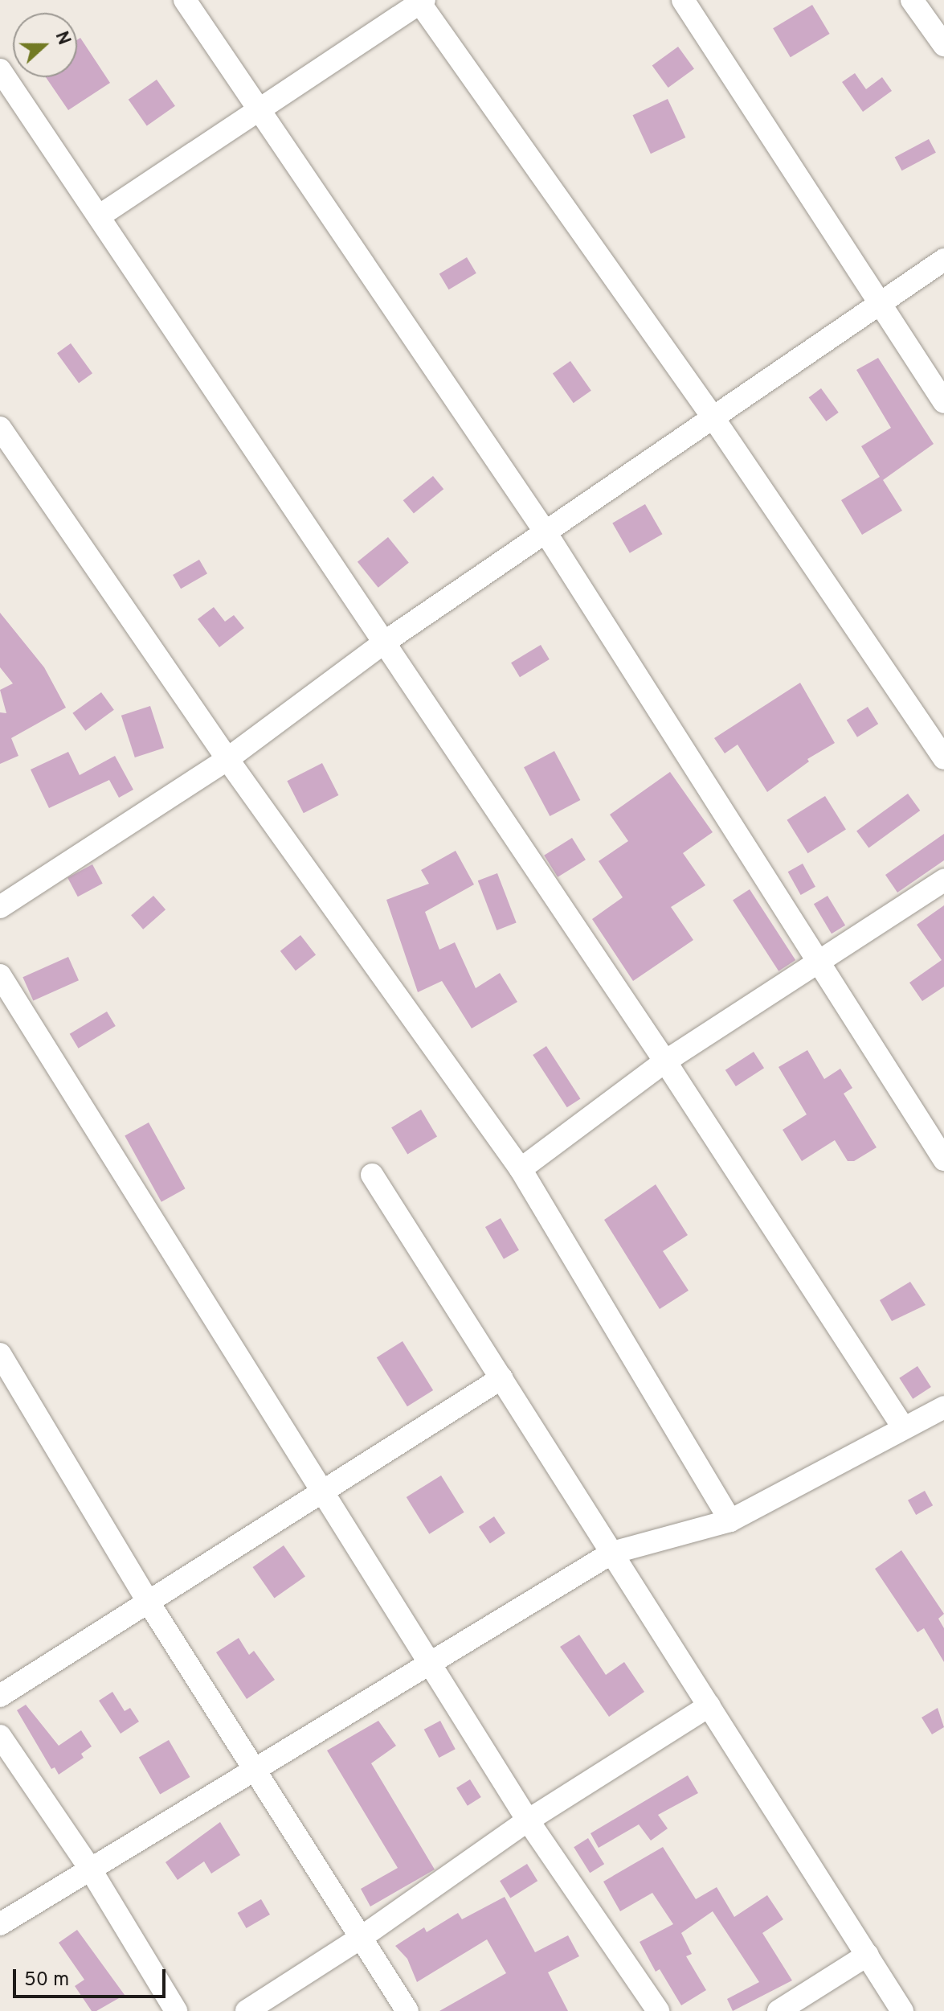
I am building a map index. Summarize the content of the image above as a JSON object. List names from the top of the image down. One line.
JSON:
{"scale_bar":"50 m","north":"right"}
